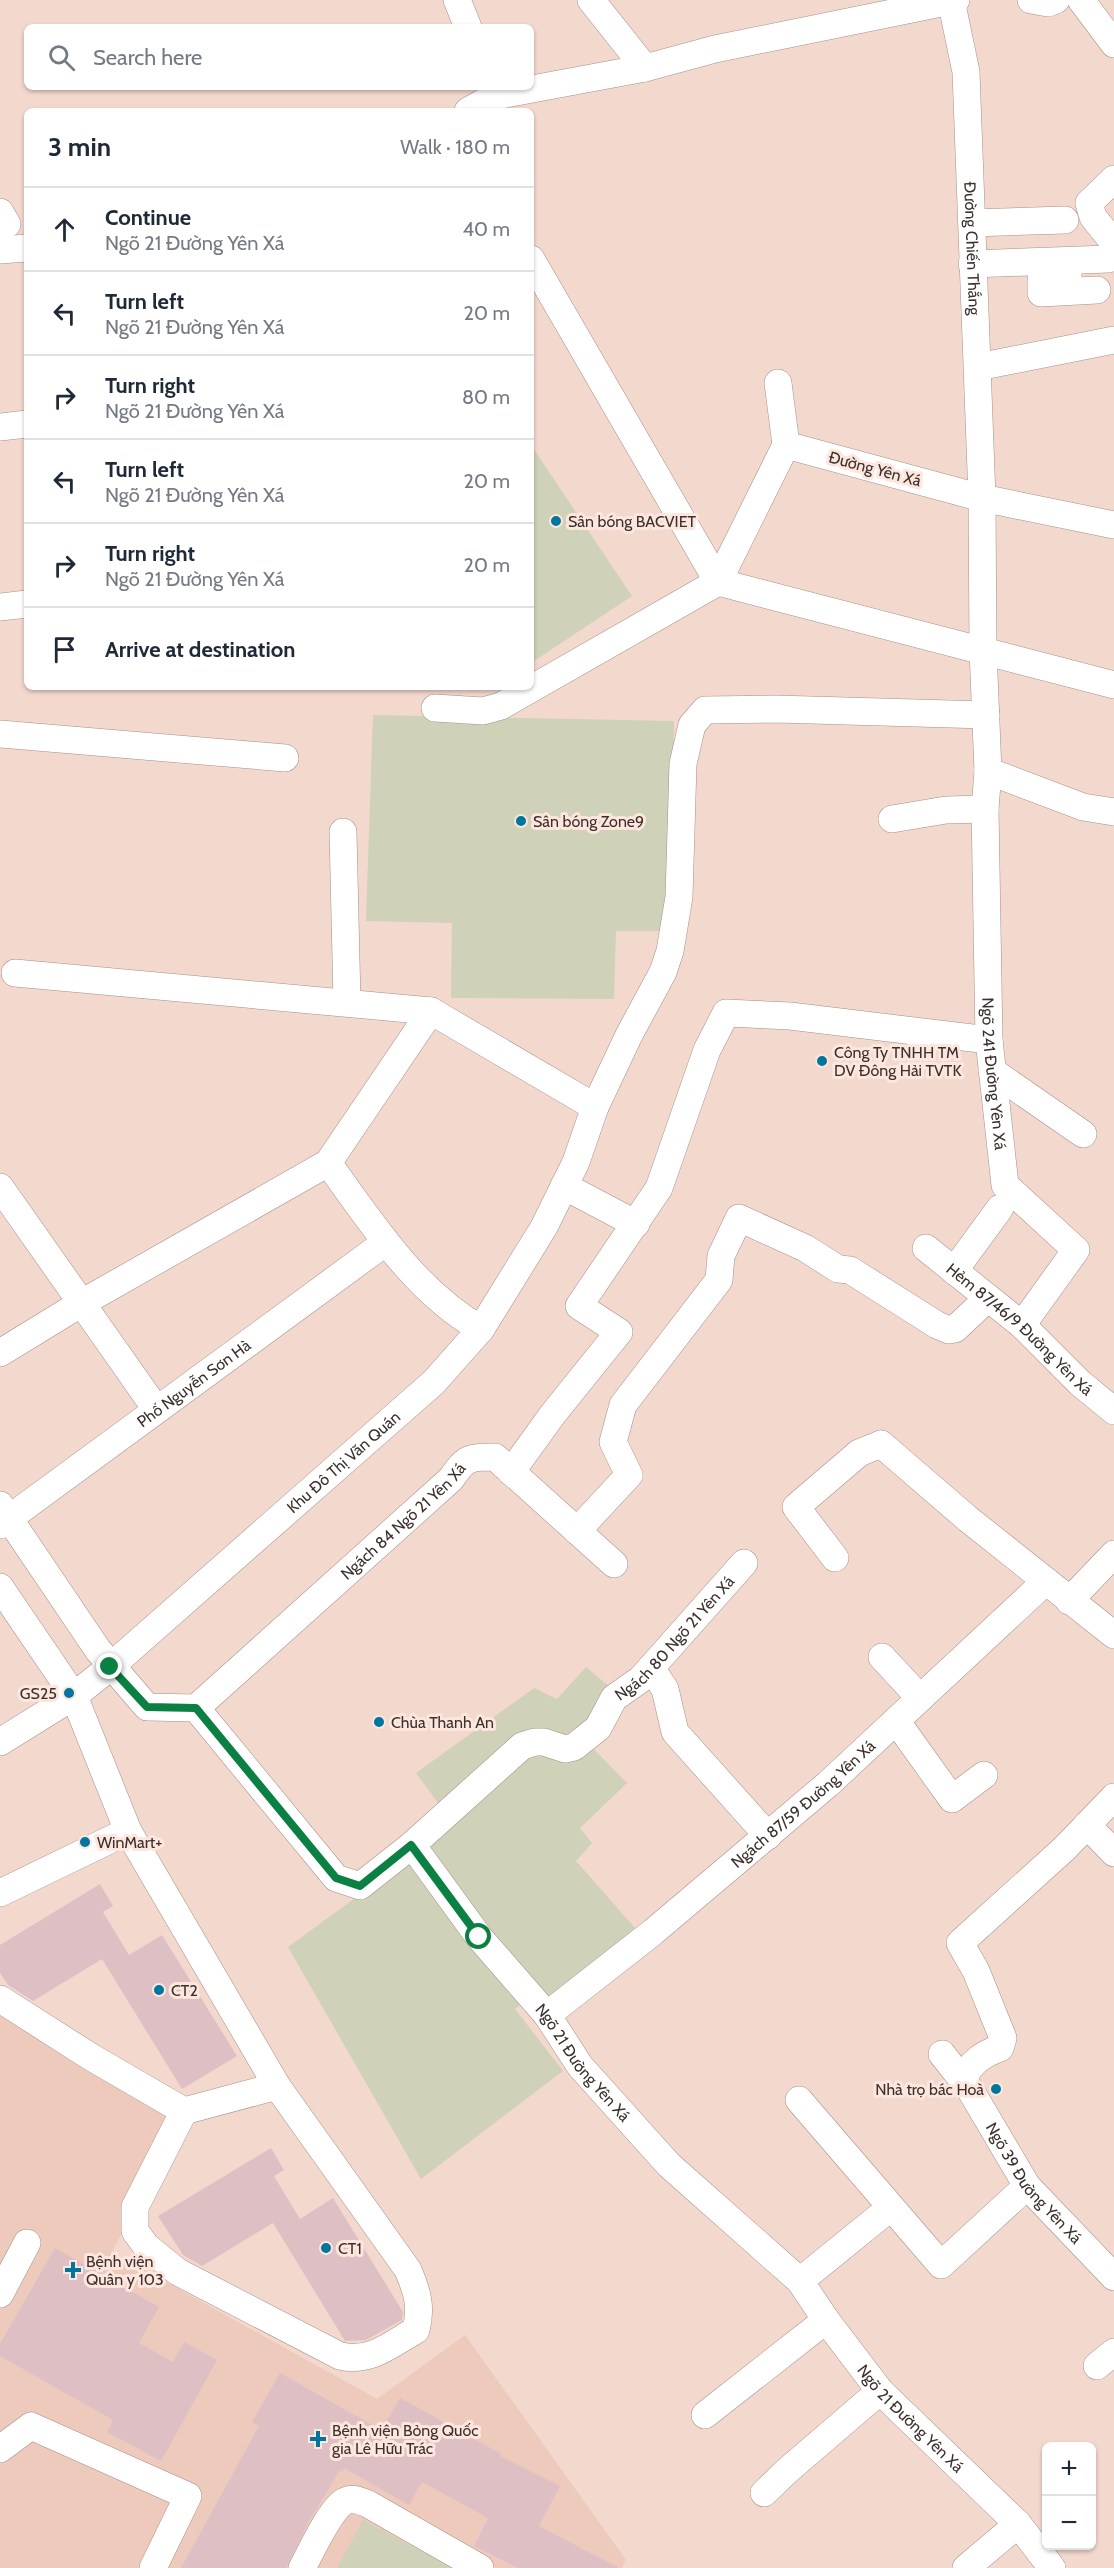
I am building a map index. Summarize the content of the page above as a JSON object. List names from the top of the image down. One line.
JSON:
{"streets":{"street":["Đường Chiến Thắng","Đường Yên Xá","Ngõ 241 Đường Yên Xá","Hẻm 87/46/9 Đường Yên Xá","Phố Nguyễn Sơn Hà","Khu Đô Thị Văn Quán","Ngách 84 Ngõ 21 Yên Xá","Ngách 80 Ngõ 21 Yên Xá","Ngách 87/59 Đường Yên Xá","Ngõ 21 Đường Yên Xá","Ngõ 39 Đường Yên Xá"]},"crossings":[["Đường Chiến Thắng","Đường Yên Xá"],["Đường Chiến Thắng","Ngõ 241 Đường Yên Xá"],["Ngõ 241 Đường Yên Xá","Khu Đô Thị Văn Quán"],["Ngách 80 Ngõ 21 Yên Xá","Ngõ 21 Đường Yên Xá"],["Ngách 87/59 Đường Yên Xá","Ngõ 21 Đường Yên Xá"]],"places":{"other":["Sân bóng BACVIET","Sân bóng Zone9","Công Ty TNHH TM DV Đông Hải TVTK","GS25","Chùa Thanh An","WinMart+","CT2","Nhà trọ bác Hoà","CT1"],"health":["Bệnh viện Quân y 103","Bệnh viện Bỏng Quốc gia Lê Hữu Trác"]},"page":{"search":"Search here","heading":["3 min","Walk · 180 m"],"list":[["Continue","Ngõ 21 Đường Yên Xá","40 m"],["Turn left","Ngõ 21 Đường Yên Xá","20 m"],["Turn right","Ngõ 21 Đường Yên Xá","80 m"],["Turn left","Ngõ 21 Đường Yên Xá","20 m"],["Turn right","Ngõ 21 Đường Yên Xá","20 m"],"Arrive at destination"],"map_buttons":["+","−"]}}
